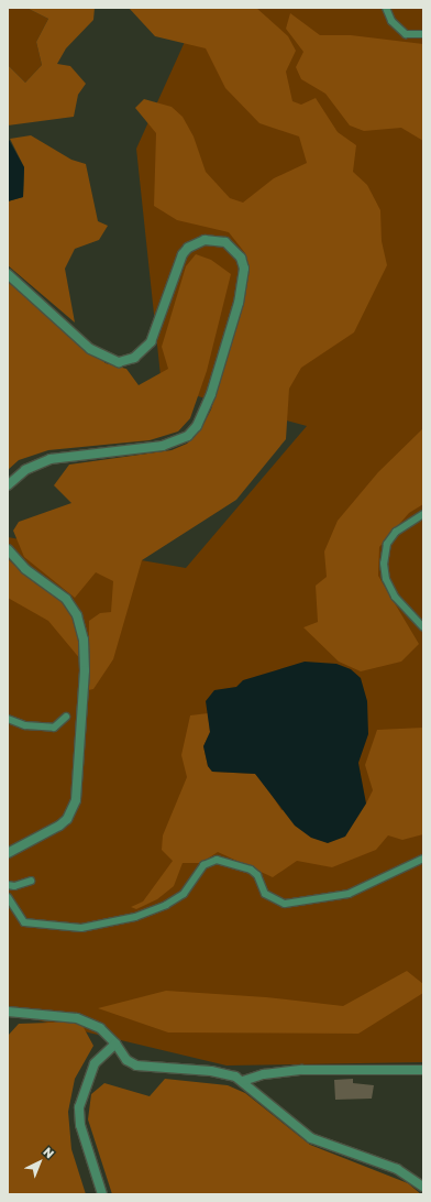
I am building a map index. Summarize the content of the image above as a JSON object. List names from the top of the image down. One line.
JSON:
{"north":"top right"}
